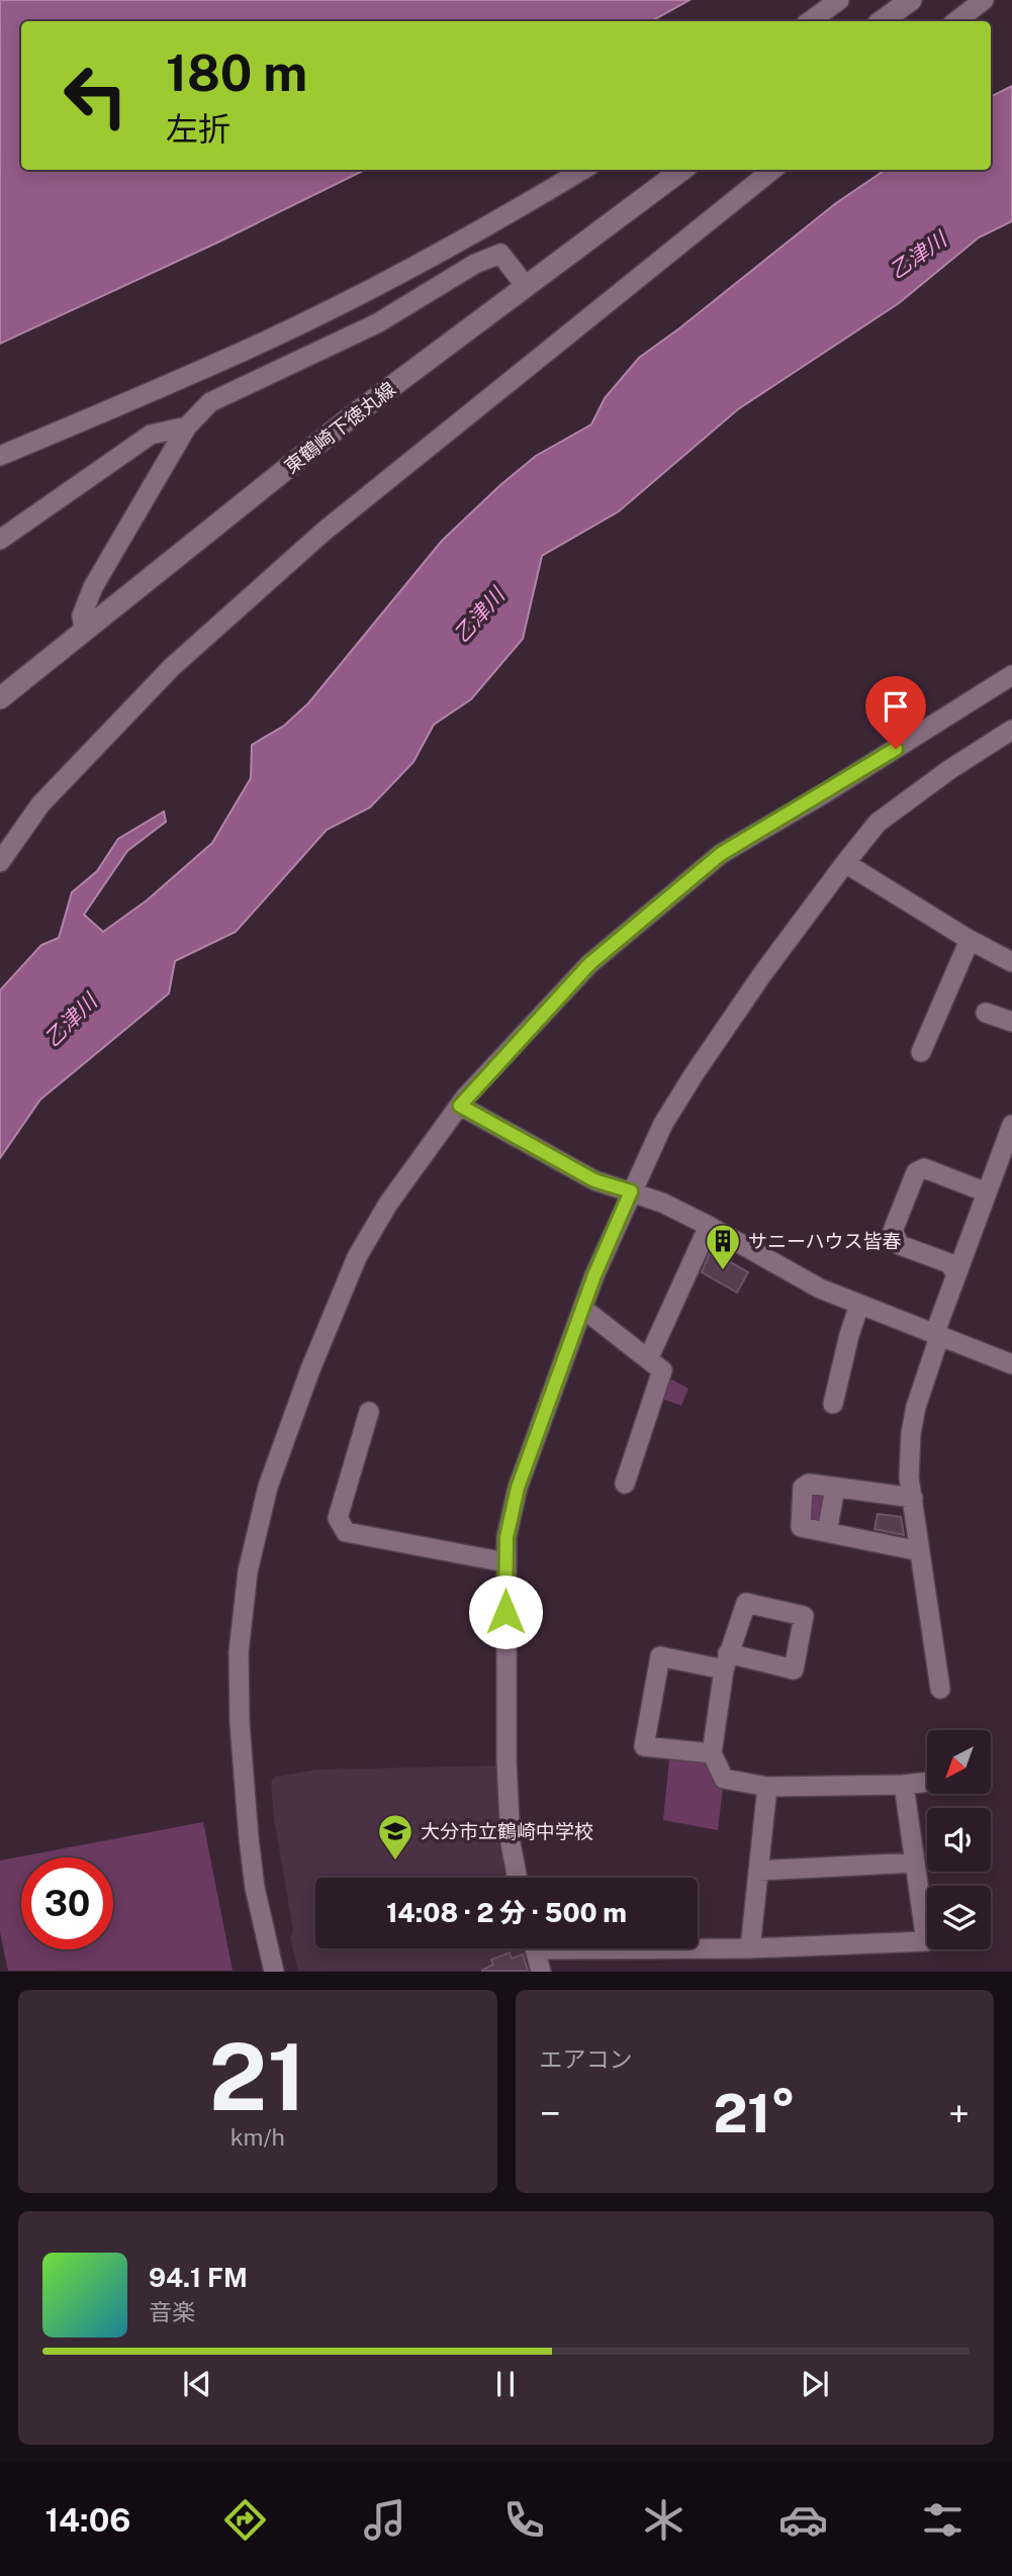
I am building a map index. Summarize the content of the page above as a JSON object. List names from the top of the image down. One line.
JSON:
{"streets":{"street":["東鶴崎下徳丸線"]},"water":["乙津川"],"places":{"building":["サニーハウス皆春"],"school or university":["大分市立鶴崎中学校"]},"north":"bottom left","page":{"turn":["180 m","左折"],"limit":"30","trip":"14:08 · 2 分 · 500 m","tile":[["21","km/h"],"エアコン"],"heat":["−","21°","+"],"song":["94.1 FM","音楽"],"tabs":"14:06"}}
